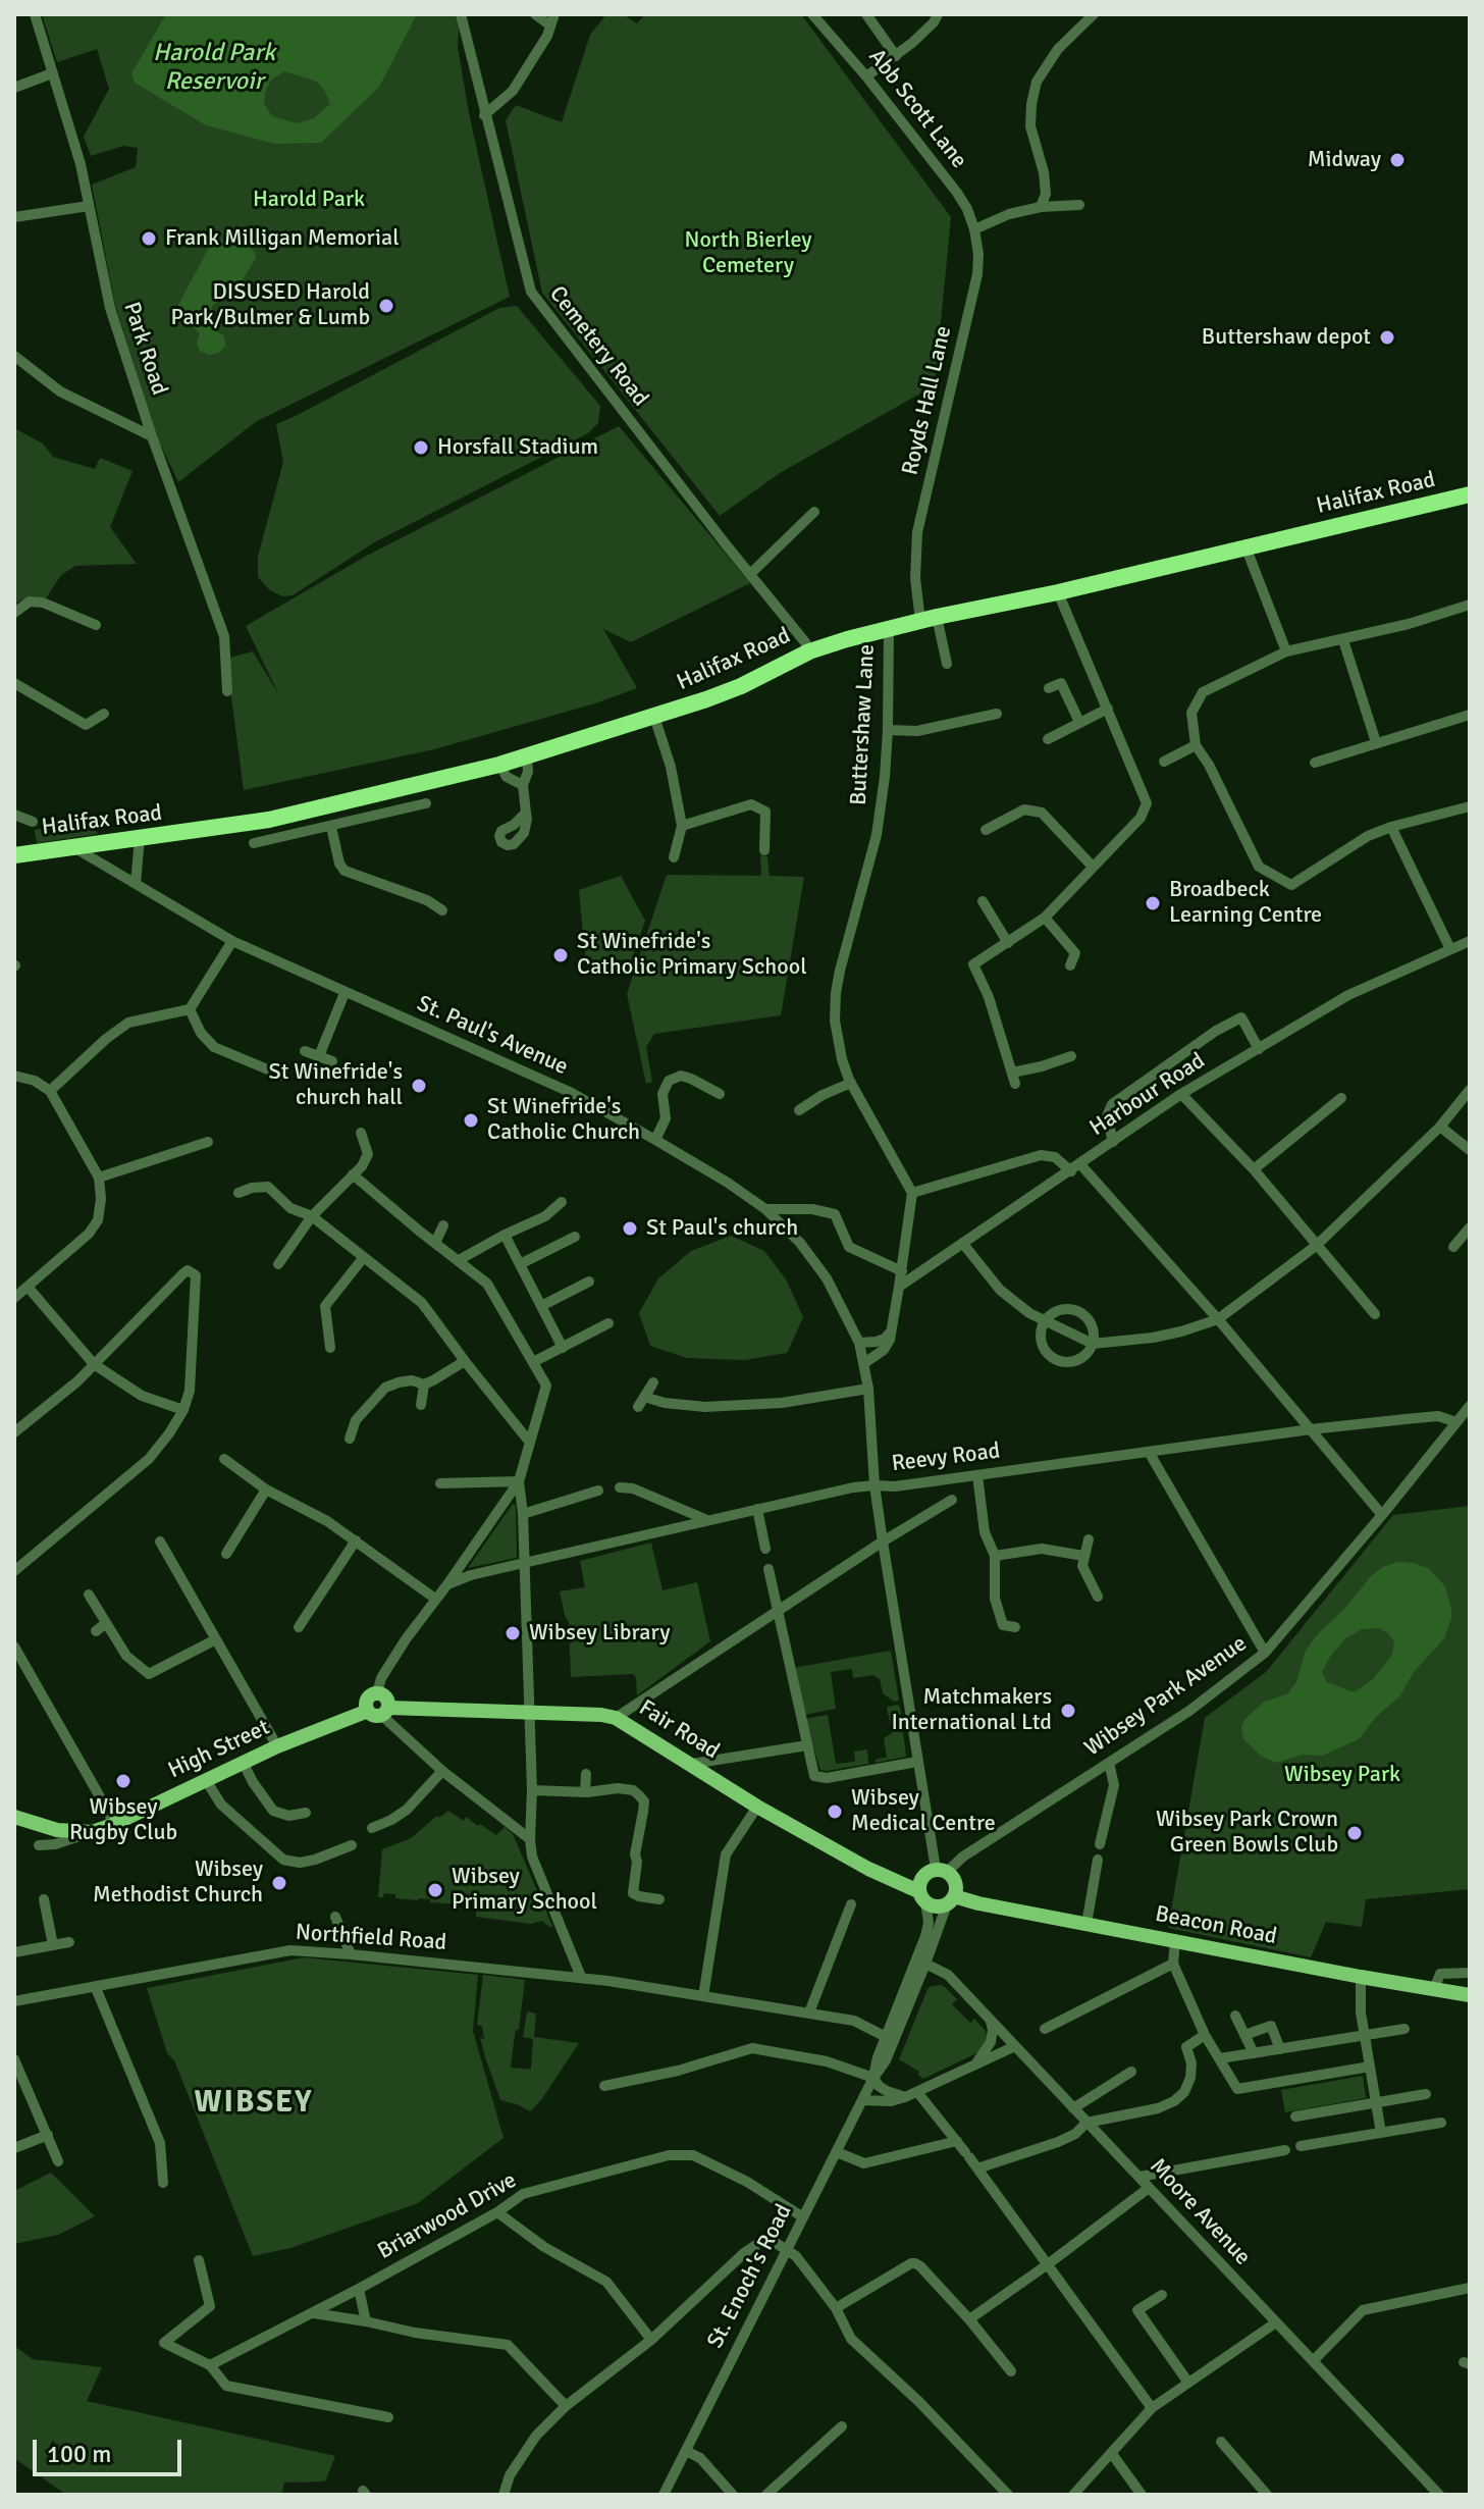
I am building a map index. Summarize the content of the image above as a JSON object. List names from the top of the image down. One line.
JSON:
{"streets":{"highway":["Halifax Road"],"main road":["Fair Road","High Street","Beacon Road"],"street":["Abb Scott Lane","Cemetery Road","Park Road","Royds Hall Lane","Buttershaw Lane","St. Paul's Avenue","Harbour Road","Reevy Road","Wibsey Park Avenue","Northfield Road","Moore Avenue","Briarwood Drive","St. Enoch's Road"]},"crossings":[["Abb Scott Lane","Royds Hall Lane"],["Cemetery Road","Halifax Road"],["Royds Hall Lane","Halifax Road"],["Halifax Road","Buttershaw Lane"],["Halifax Road","St. Paul's Avenue"],["St. Paul's Avenue","Reevy Road"],["St. Paul's Avenue","Wibsey Park Avenue"],["St. Paul's Avenue","Fair Road"],["St. Paul's Avenue","Beacon Road"],["St. Paul's Avenue","St. Enoch's Road"],["Reevy Road","Wibsey Park Avenue"],["Wibsey Park Avenue","Fair Road"],["Wibsey Park Avenue","Beacon Road"],["Wibsey Park Avenue","St. Enoch's Road"],["Fair Road","High Street"],["Fair Road","Beacon Road"],["Fair Road","St. Enoch's Road"],["Beacon Road","St. Enoch's Road"],["Northfield Road","St. Enoch's Road"],["Moore Avenue","St. Enoch's Road"],["Briarwood Drive","St. Enoch's Road"]],"districts":["WIBSEY"],"water":["Harold Park Reservoir"],"parks":["Harold Park","North Bierley Cemetery","Wibsey Park"],"places":["Midway","Frank Milligan Memorial","DISUSED Harold Park/Bulmer & Lumb","Buttershaw depot","Horsfall Stadium","Broadbeck Learning Centre","St Winefride's Catholic Primary School","St Winefride's church hall","St Winefride's Catholic Church","St Paul's church","Wibsey Library","Matchmakers International Ltd","Wibsey Rugby Club","Wibsey Medical Centre","Wibsey Park Crown Green Bowls Club","Wibsey Methodist Church","Wibsey Primary School"],"scale_bar":"100 m"}
